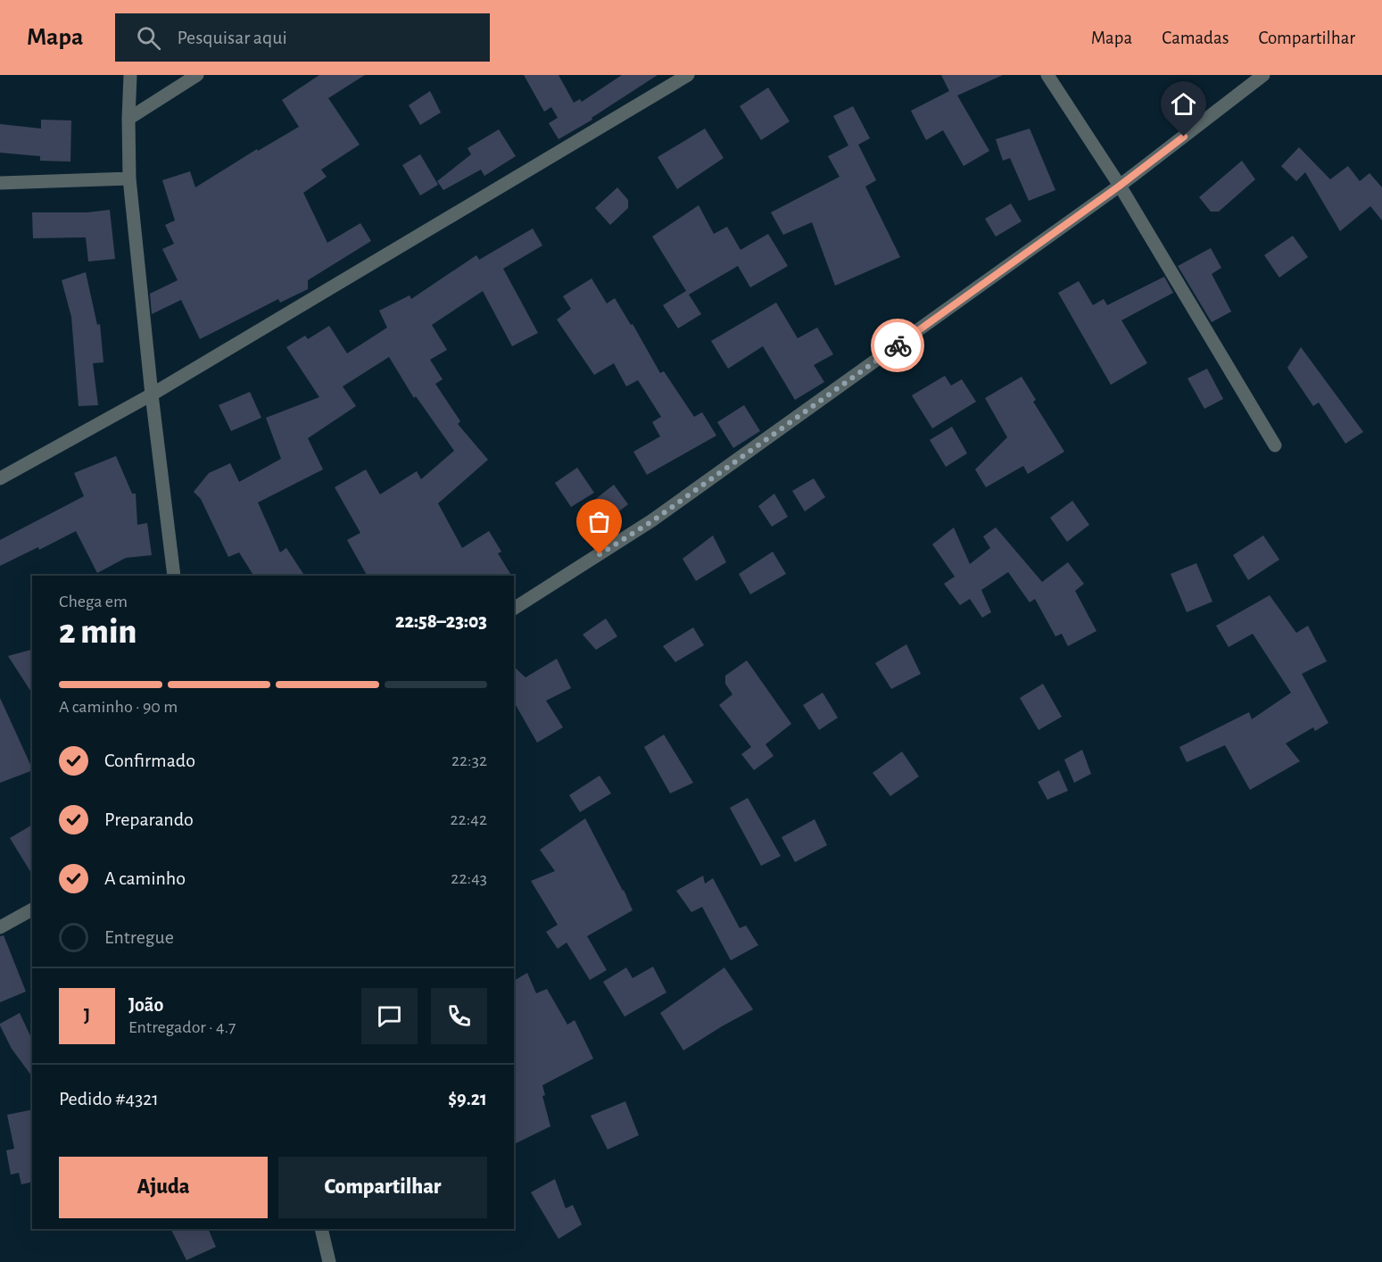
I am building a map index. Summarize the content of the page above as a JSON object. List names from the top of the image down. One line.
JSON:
{"page":{"header":"Mapa","search":"Pesquisar aqui","nav":["Mapa","Camadas","Compartilhar"],"heading":["2 min","Chega em","22:58–23:03"],"panel":["João","Entregador · 4.7","Pedido #4321","$9.21"],"bar":"A caminho · 90 m","list":[["Confirmado","22:32"],["Preparando","22:42"],["A caminho","22:43"],"Entregue"],"round":"J","buttons":["Ajuda","Compartilhar"]}}
